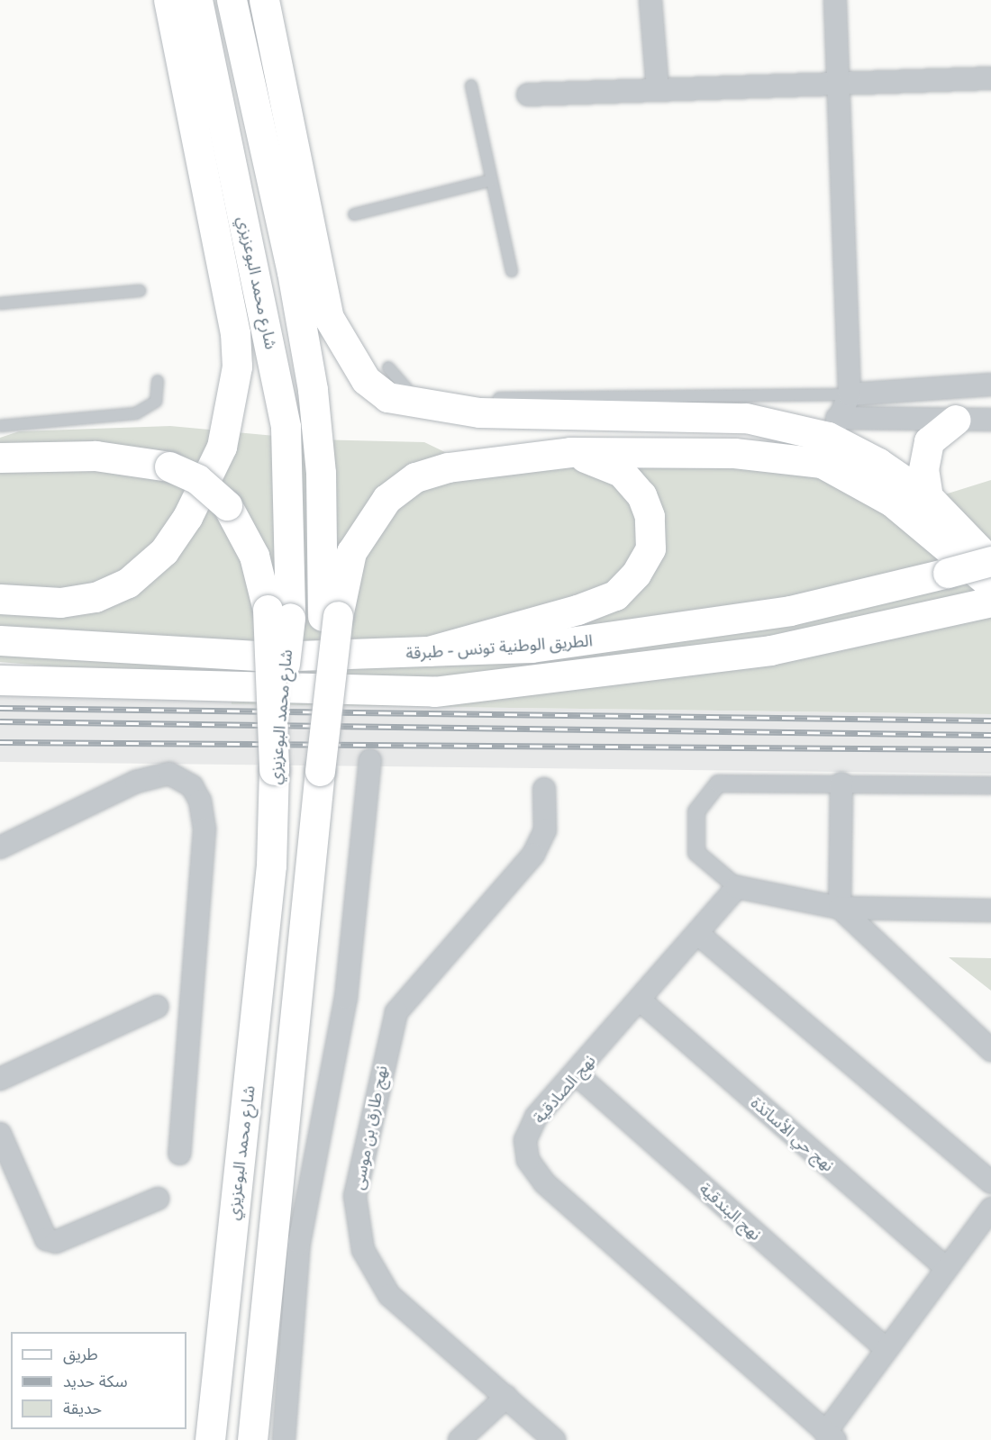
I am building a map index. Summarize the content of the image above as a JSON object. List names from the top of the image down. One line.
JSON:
{"streets":{"main road":["شارع محمد البوعزيزي","الطريق الوطنية تونس - طبرقة"],"street":["نهج الصادقية","نهج طارق بن موسى","نهج حي الأساتذة","نهج البندقية"]},"crossings":[["نهج الصادقية","نهج حي الأساتذة"],["نهج الصادقية","نهج البندقية"]],"legend":["طريق","سكة حديد","حديقة"]}
